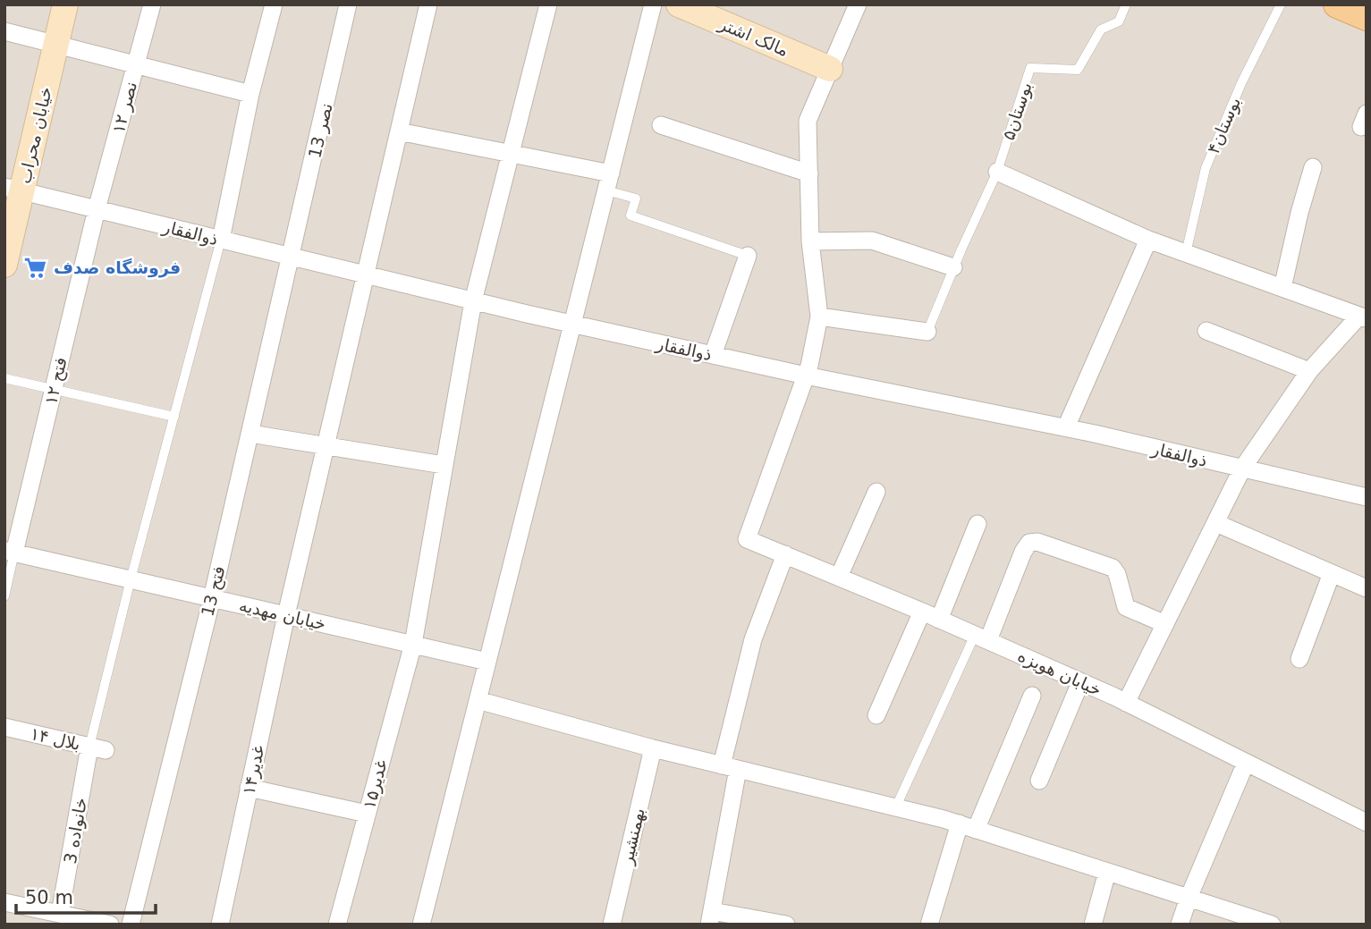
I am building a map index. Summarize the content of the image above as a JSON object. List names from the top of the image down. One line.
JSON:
{"streets":{"street":["مالک اشتر","نصر ۱۲","نصر 13","خیابان محراب","ذوالفقار","فتح ۱۲","فتح 13","خیابان مهدیه","خیابان هویزه","بلال ۱۴","غدیر۱۴","غدیر۱۵","خانواده 3","بهمنشیر"],"lane":["بوستان۵","بوستان۴"]},"crossings":[["نصر ۱۲","ذوالفقار"],["نصر ۱۲","فتح ۱۲"],["نصر 13","ذوالفقار"],["نصر 13","فتح 13"],["خیابان محراب","ذوالفقار"],["ذوالفقار","فتح ۱۲"],["ذوالفقار","فتح 13"],["ذوالفقار","خیابان هویزه"],["ذوالفقار","غدیر۱۴"],["ذوالفقار","غدیر۱۵"],["فتح ۱۲","خیابان مهدیه"],["فتح 13","خیابان مهدیه"],["خیابان مهدیه","غدیر۱۴"],["خیابان مهدیه","غدیر۱۵"],["بلال ۱۴","خانواده 3"]],"places":{"supermarket":["فروشگاه صدف"]},"scale_bar":"50 m"}
